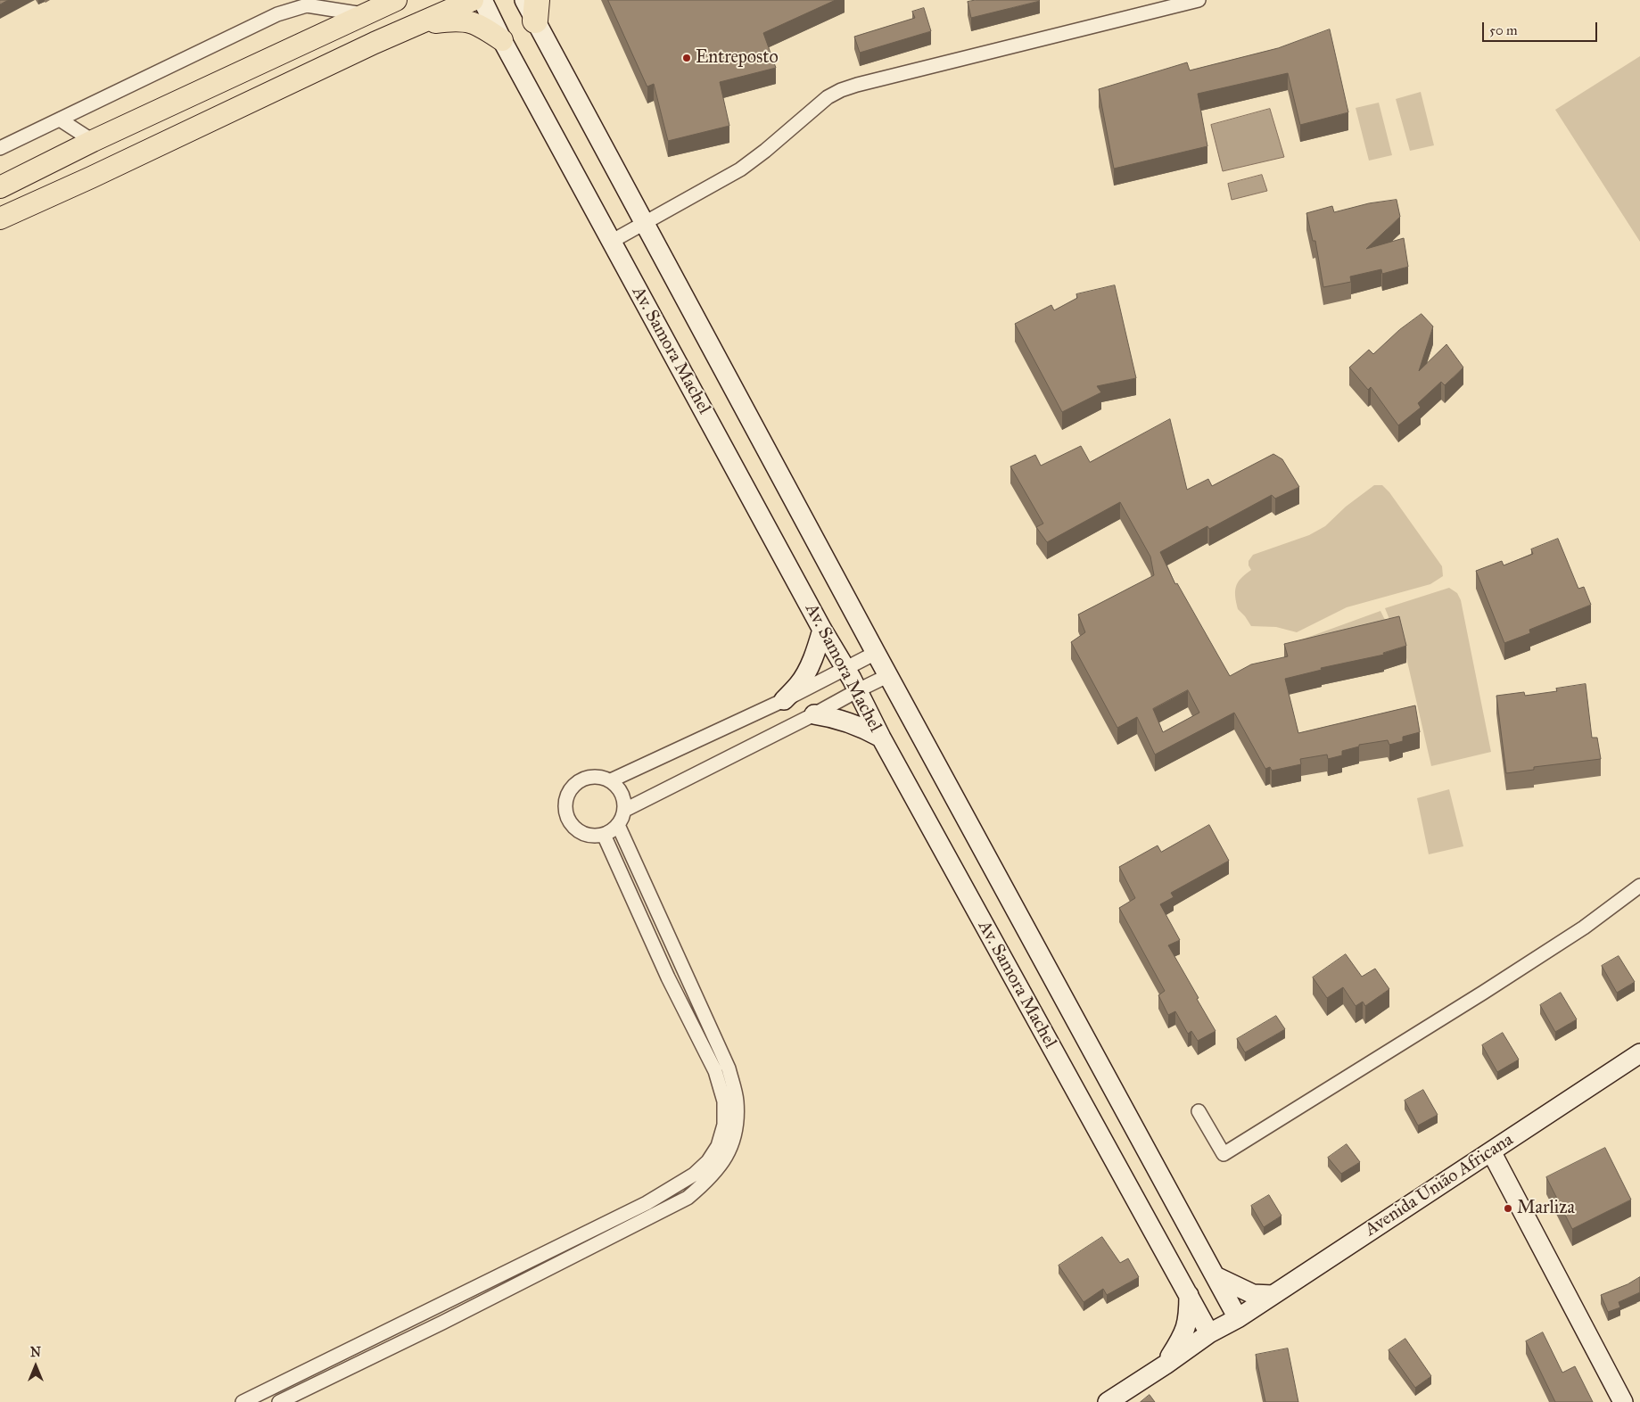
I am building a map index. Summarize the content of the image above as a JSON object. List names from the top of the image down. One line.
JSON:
{"streets":{"main road":["Av. Samora Machel","Avenida União Africana"]},"crossings":[["Av. Samora Machel","Avenida União Africana"]],"places":["Entreposto","Marliza"],"scale_bar":"50 m","north":"top"}
